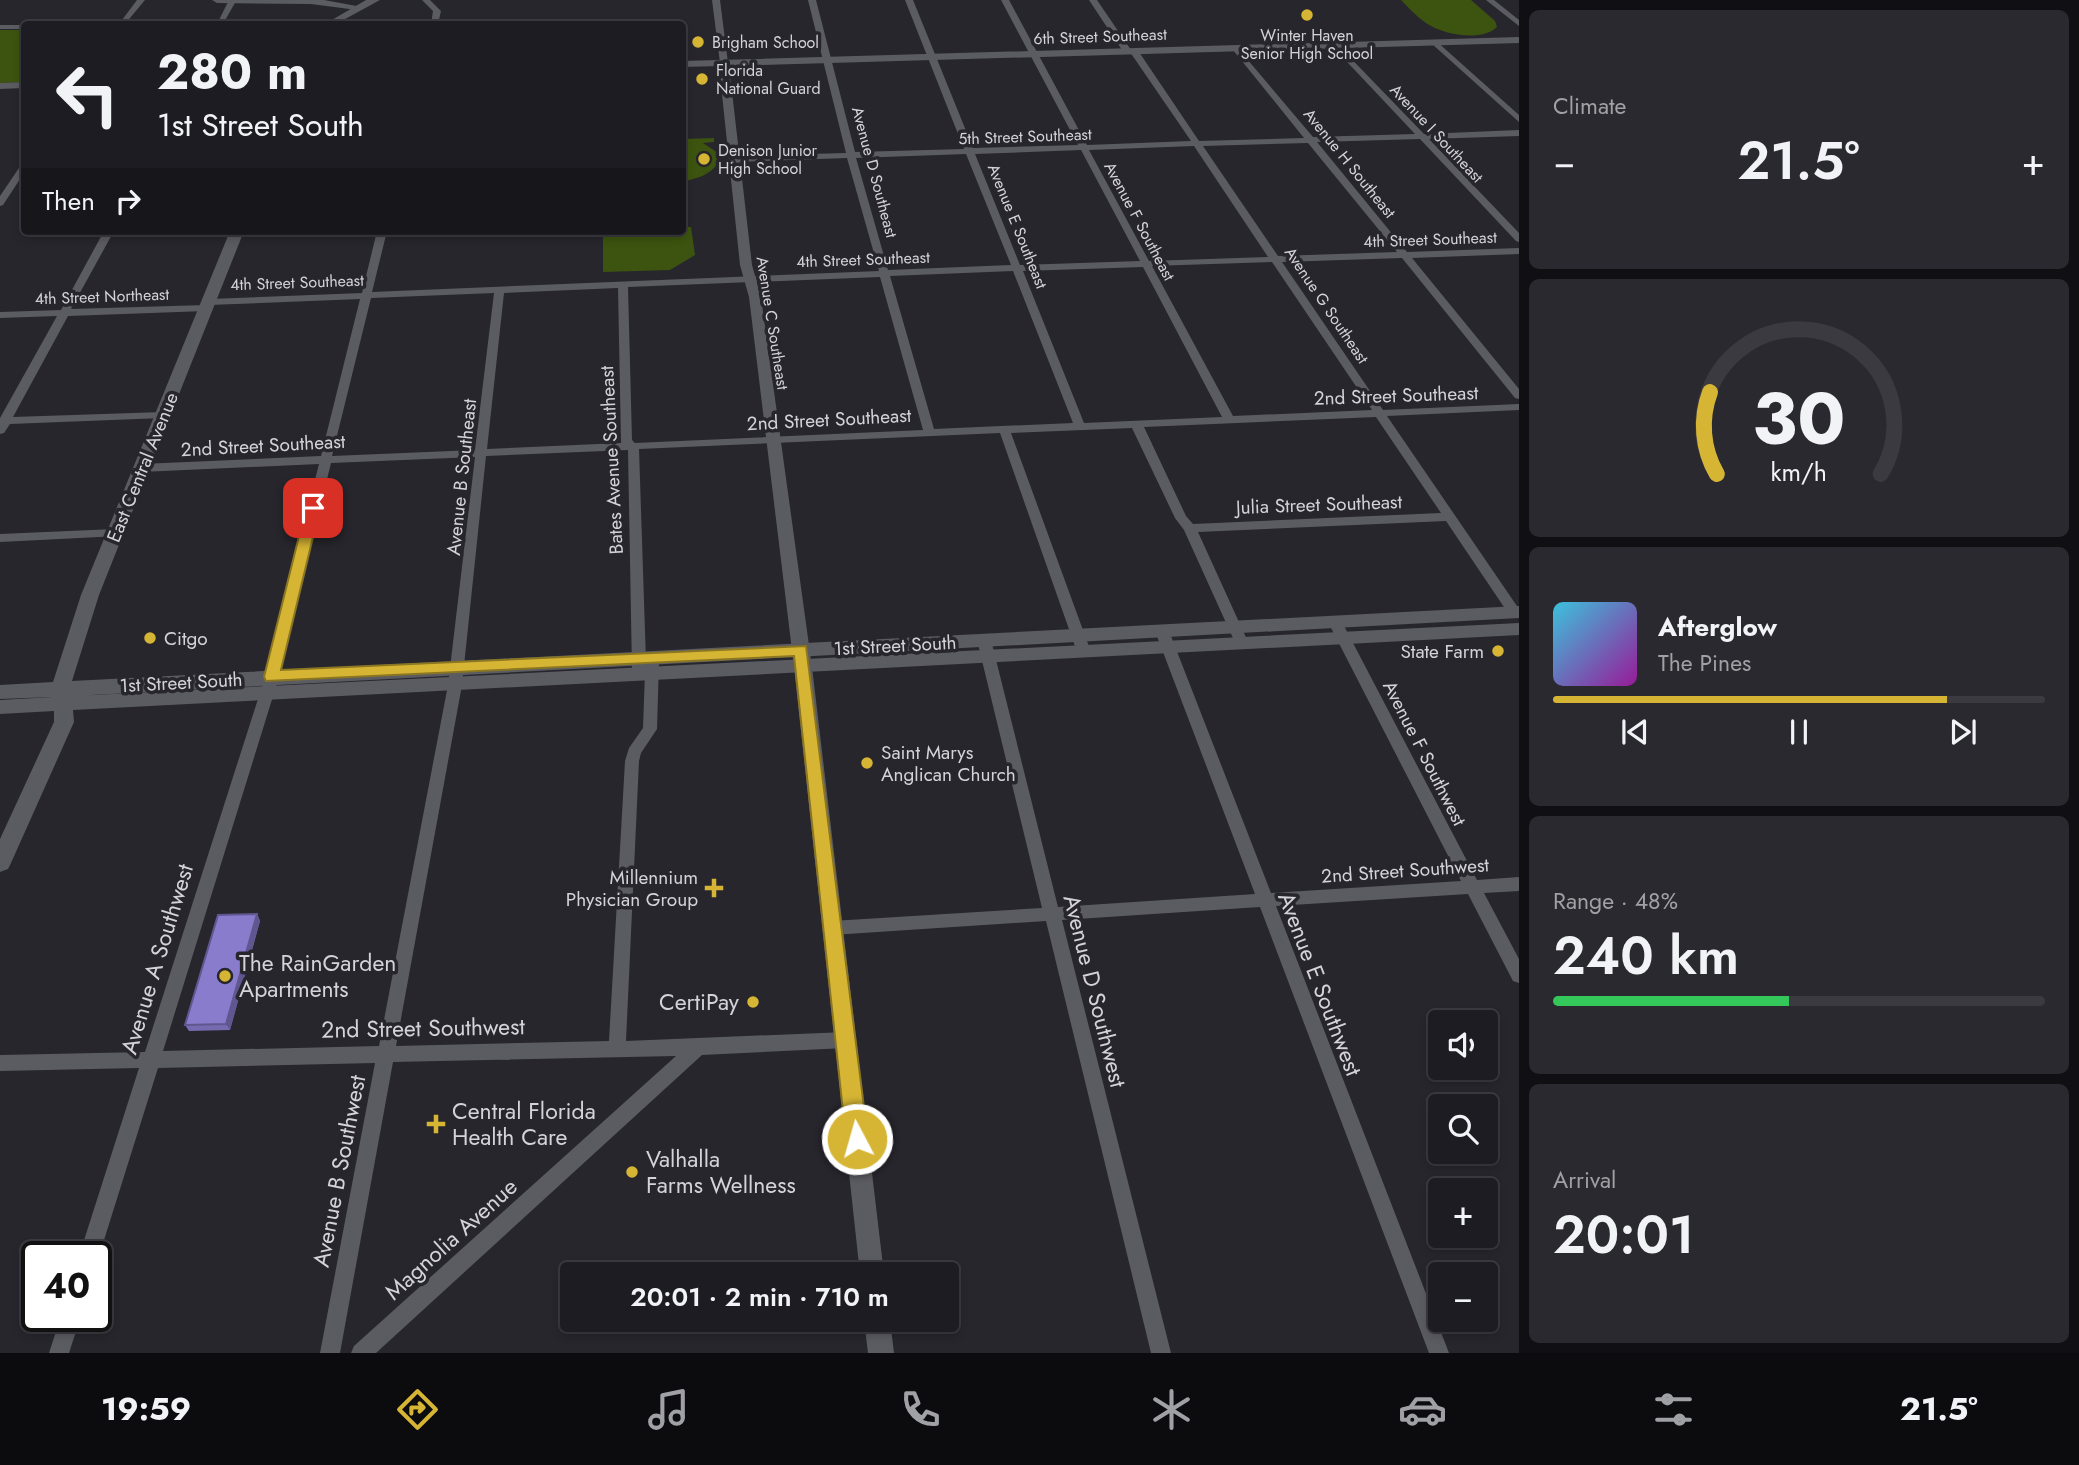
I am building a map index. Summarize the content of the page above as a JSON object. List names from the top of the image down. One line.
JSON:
{"streets":{"main road":["East Central Avenue","1st Street South"],"street":["6th Street Southeast","Avenue I Southeast","5th Street Southeast","Avenue H Southeast","Avenue D Southeast","Avenue F Southeast","Avenue E Southeast","4th Street Southeast","4th Street Northeast","Avenue G Southeast","Avenue C Southeast","2nd Street Southeast","Bates Avenue Southeast","Avenue B Southeast","Julia Street Southeast","Avenue F Southwest","2nd Street Southwest","Avenue A Southwest","Avenue E Southwest","Avenue D Southwest","Avenue B Southwest","Magnolia Avenue"]},"crossings":[["6th Street Southeast","Avenue I Southeast"],["6th Street Southeast","Avenue H Southeast"],["6th Street Southeast","Avenue D Southeast"],["6th Street Southeast","Avenue F Southeast"],["6th Street Southeast","Avenue E Southeast"],["6th Street Southeast","Avenue G Southeast"],["6th Street Southeast","Avenue C Southeast"],["Avenue I Southeast","5th Street Southeast"],["5th Street Southeast","Avenue H Southeast"],["5th Street Southeast","Avenue D Southeast"],["5th Street Southeast","Avenue F Southeast"],["5th Street Southeast","Avenue E Southeast"],["5th Street Southeast","Avenue G Southeast"],["5th Street Southeast","Avenue C Southeast"],["Avenue H Southeast","4th Street Southeast"],["Avenue D Southeast","4th Street Southeast"],["Avenue D Southeast","2nd Street Southeast"],["Avenue F Southeast","4th Street Southeast"],["Avenue F Southeast","2nd Street Southeast"],["Avenue E Southeast","4th Street Southeast"],["Avenue E Southeast","2nd Street Southeast"],["4th Street Southeast","4th Street Northeast"],["4th Street Southeast","Avenue G Southeast"],["4th Street Southeast","Avenue C Southeast"],["4th Street Southeast","Bates Avenue Southeast"],["4th Street Southeast","East Central Avenue"],["4th Street Southeast","Avenue B Southeast"],["4th Street Southeast","Avenue A Southwest"],["4th Street Northeast","East Central Avenue"],["Avenue G Southeast","2nd Street Southeast"],["Avenue G Southeast","Julia Street Southeast"],["Avenue G Southeast","1st Street South"],["Avenue C Southeast","2nd Street Southeast"],["Avenue C Southeast","1st Street South"],["Avenue C Southeast","2nd Street Southwest"],["2nd Street Southeast","Bates Avenue Southeast"],["2nd Street Southeast","East Central Avenue"],["2nd Street Southeast","Avenue B Southeast"],["2nd Street Southeast","Avenue A Southwest"],["Bates Avenue Southeast","1st Street South"],["Bates Avenue Southeast","2nd Street Southwest"],["East Central Avenue","1st Street South"],["Avenue B Southeast","1st Street South"],["Avenue B Southeast","Avenue B Southwest"],["1st Street South","Avenue F Southwest"],["1st Street South","Avenue A Southwest"],["1st Street South","Avenue E Southwest"],["1st Street South","Avenue D Southwest"],["1st Street South","Avenue B Southwest"],["Avenue F Southwest","2nd Street Southwest"],["2nd Street Southwest","Avenue A Southwest"],["2nd Street Southwest","Avenue E Southwest"],["2nd Street Southwest","Avenue D Southwest"],["2nd Street Southwest","Avenue B Southwest"],["2nd Street Southwest","Magnolia Avenue"]],"places":{"other":["Winter Haven Senior High School","Brigham School","Florida National Guard","Denison Junior High School","Citgo","State Farm","Saint Marys Anglican Church","The RainGarden Apartments","CertiPay","Valhalla Farms Wellness"],"health":["Millennium Physician Group","Central Florida Health Care"]},"page":{"tile":["Climate",["Range · 48%","240 km"],["Arrival","20:01"]],"turn":["280 m","1st Street South"],"heat":["−","21.5°","+"],"then":"Then","song":["Afterglow","The Pines"],"map_buttons":["+","−"],"limit":"40","trip":"20:01 · 2 min · 710 m","tabs":["19:59","21.5°"],"gauge":["30","km/h"]}}
